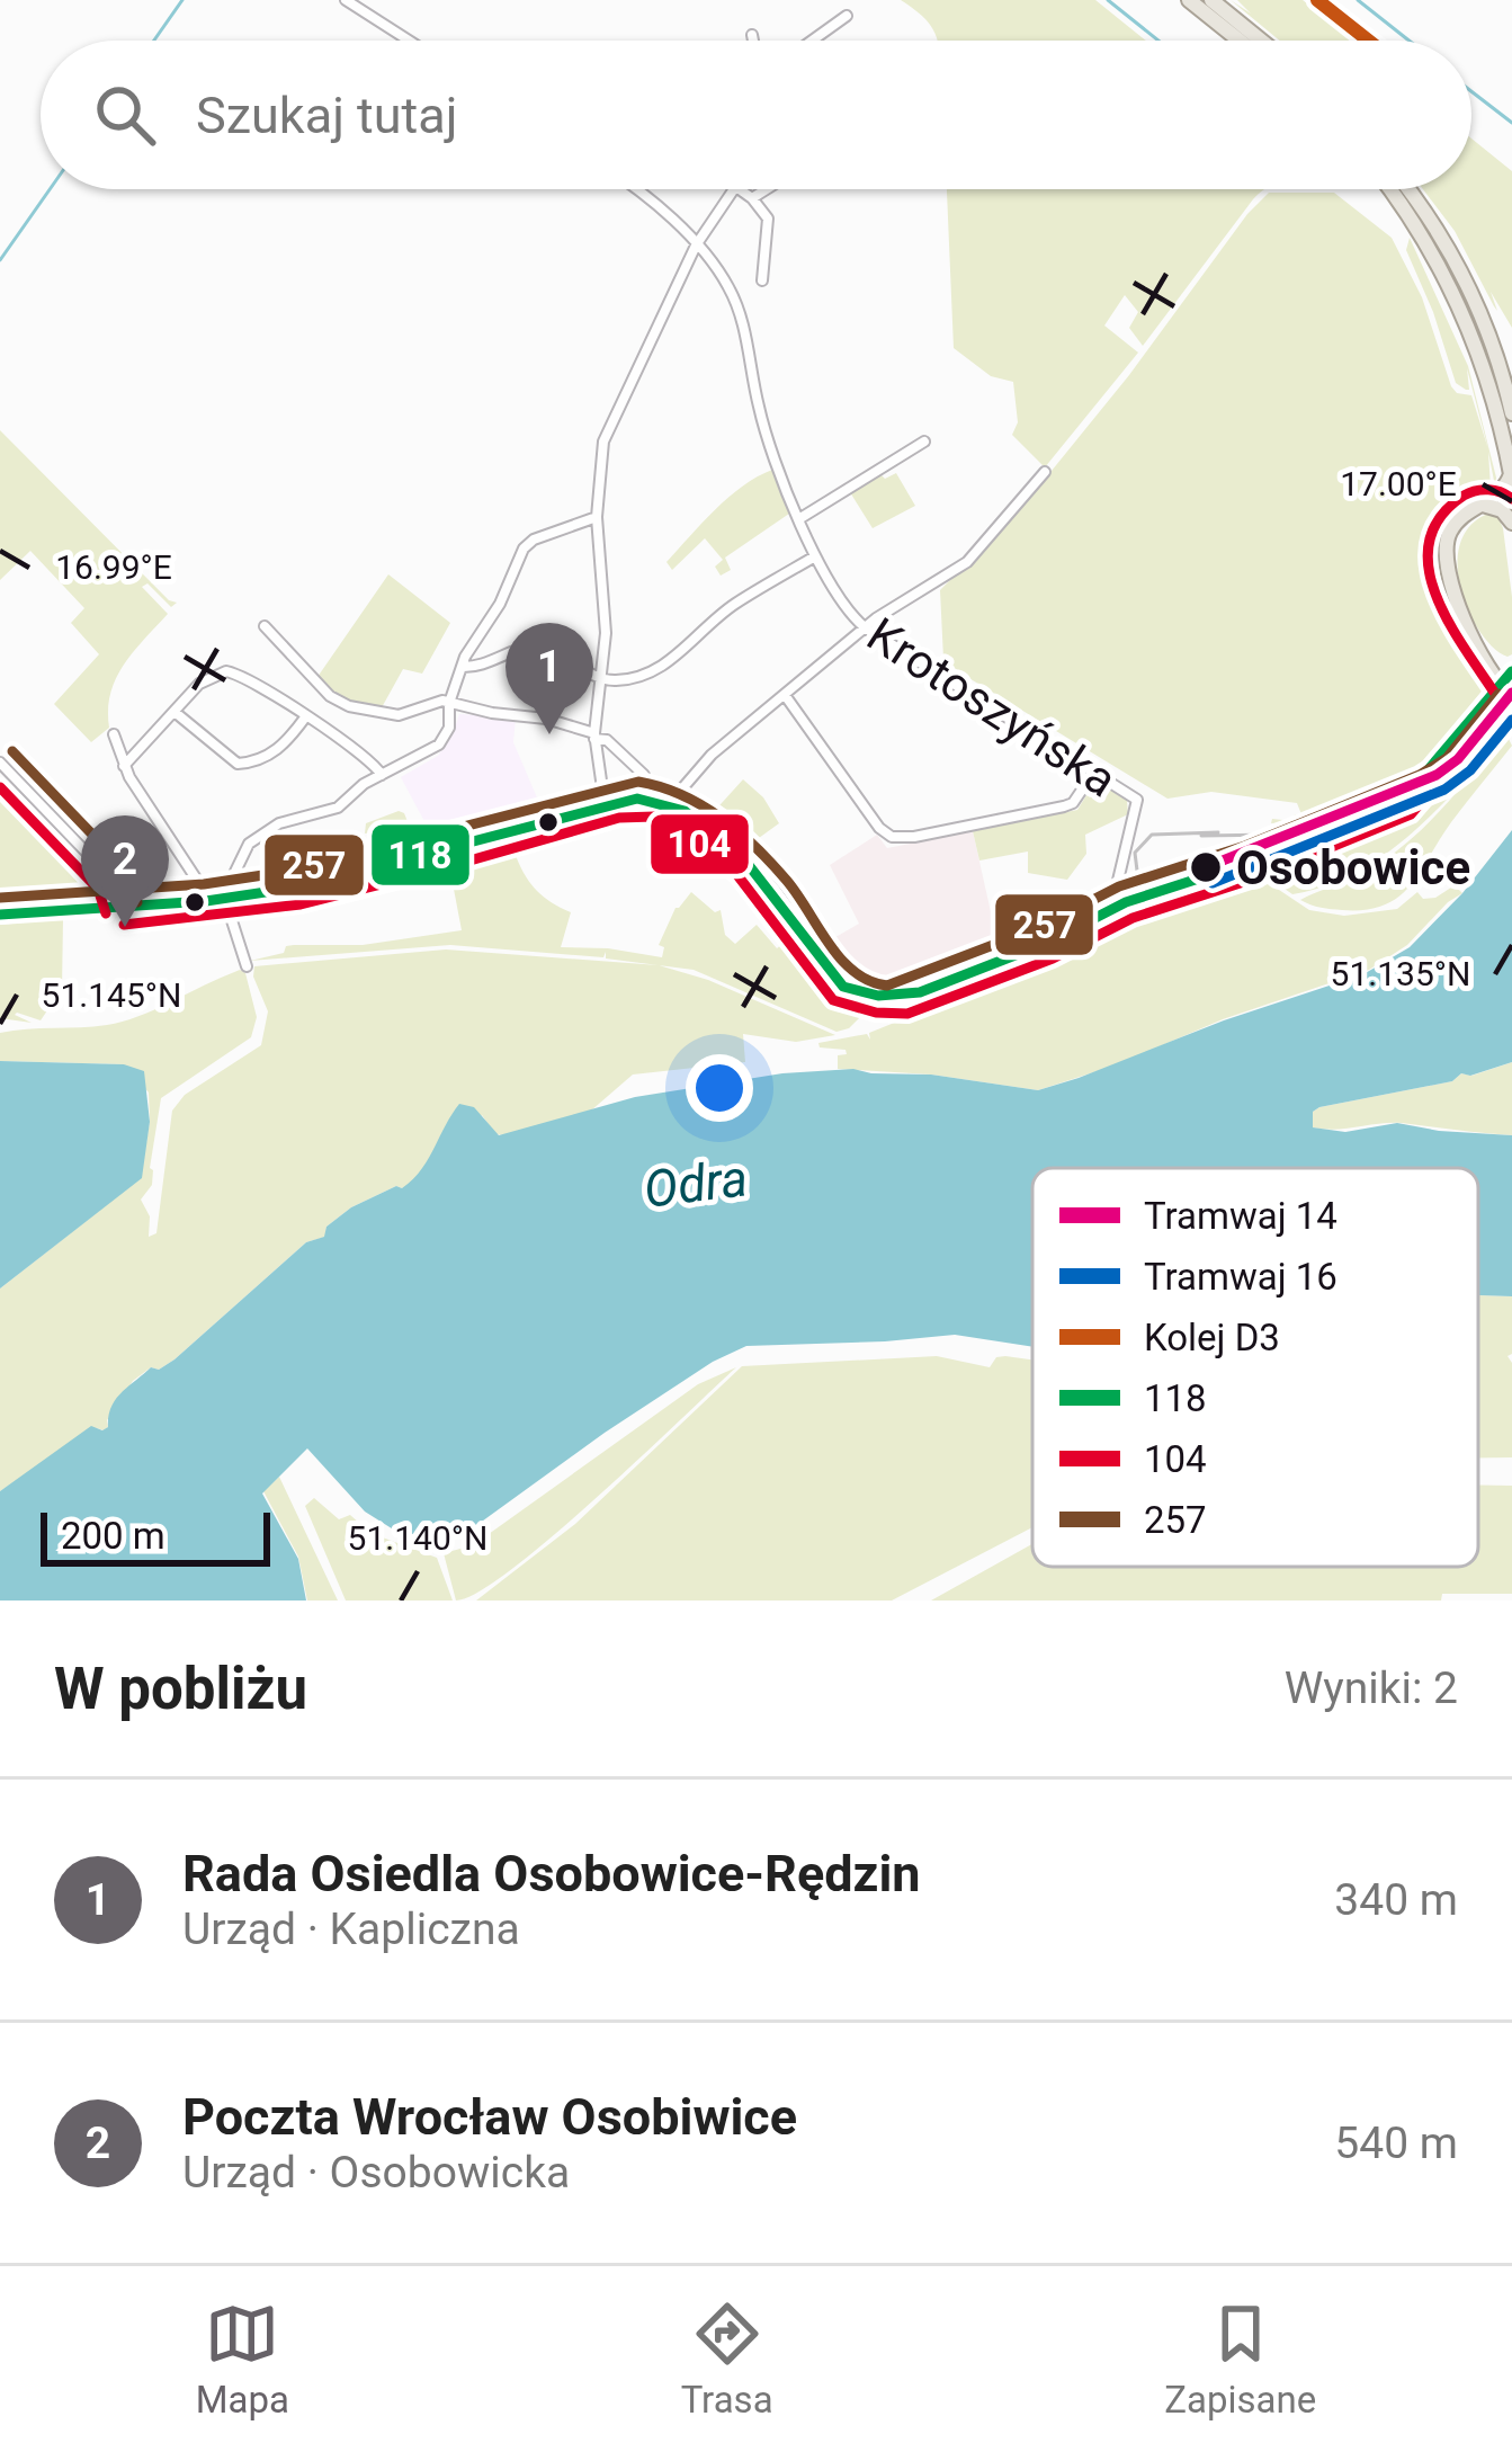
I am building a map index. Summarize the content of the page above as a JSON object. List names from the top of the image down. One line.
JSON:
{"streets":{"street":["Krotoszyńska"]},"water":["Odra"],"places":["Osobowice"],"lines":["rail line D3","transit line 104","transit line 118","tram line 14","transit line 257","tram line 16"],"legend":["Tramwaj 14","Tramwaj 16","Kolej D3","118","104","257"],"scale_bar":"200 m","page":{"search":"Szukaj tutaj","pins":["1","2"],"scale":"200 m","heading":["W pobliżu","Wyniki: 2"],"list":[{"mark":"1","name":"Rada Osiedla Osobowice-Rędzin","note":"Urząd · Kapliczna","value":"340 m"},{"mark":"2","name":"Poczta Wrocław Osobiwice","note":"Urząd · Osobowicka","value":"540 m"}],"nav":["Mapa","Trasa","Zapisane"]},"coordinates":["17.00°E","16.99°E","51.135°N","51.145°N","51.140°N"]}
